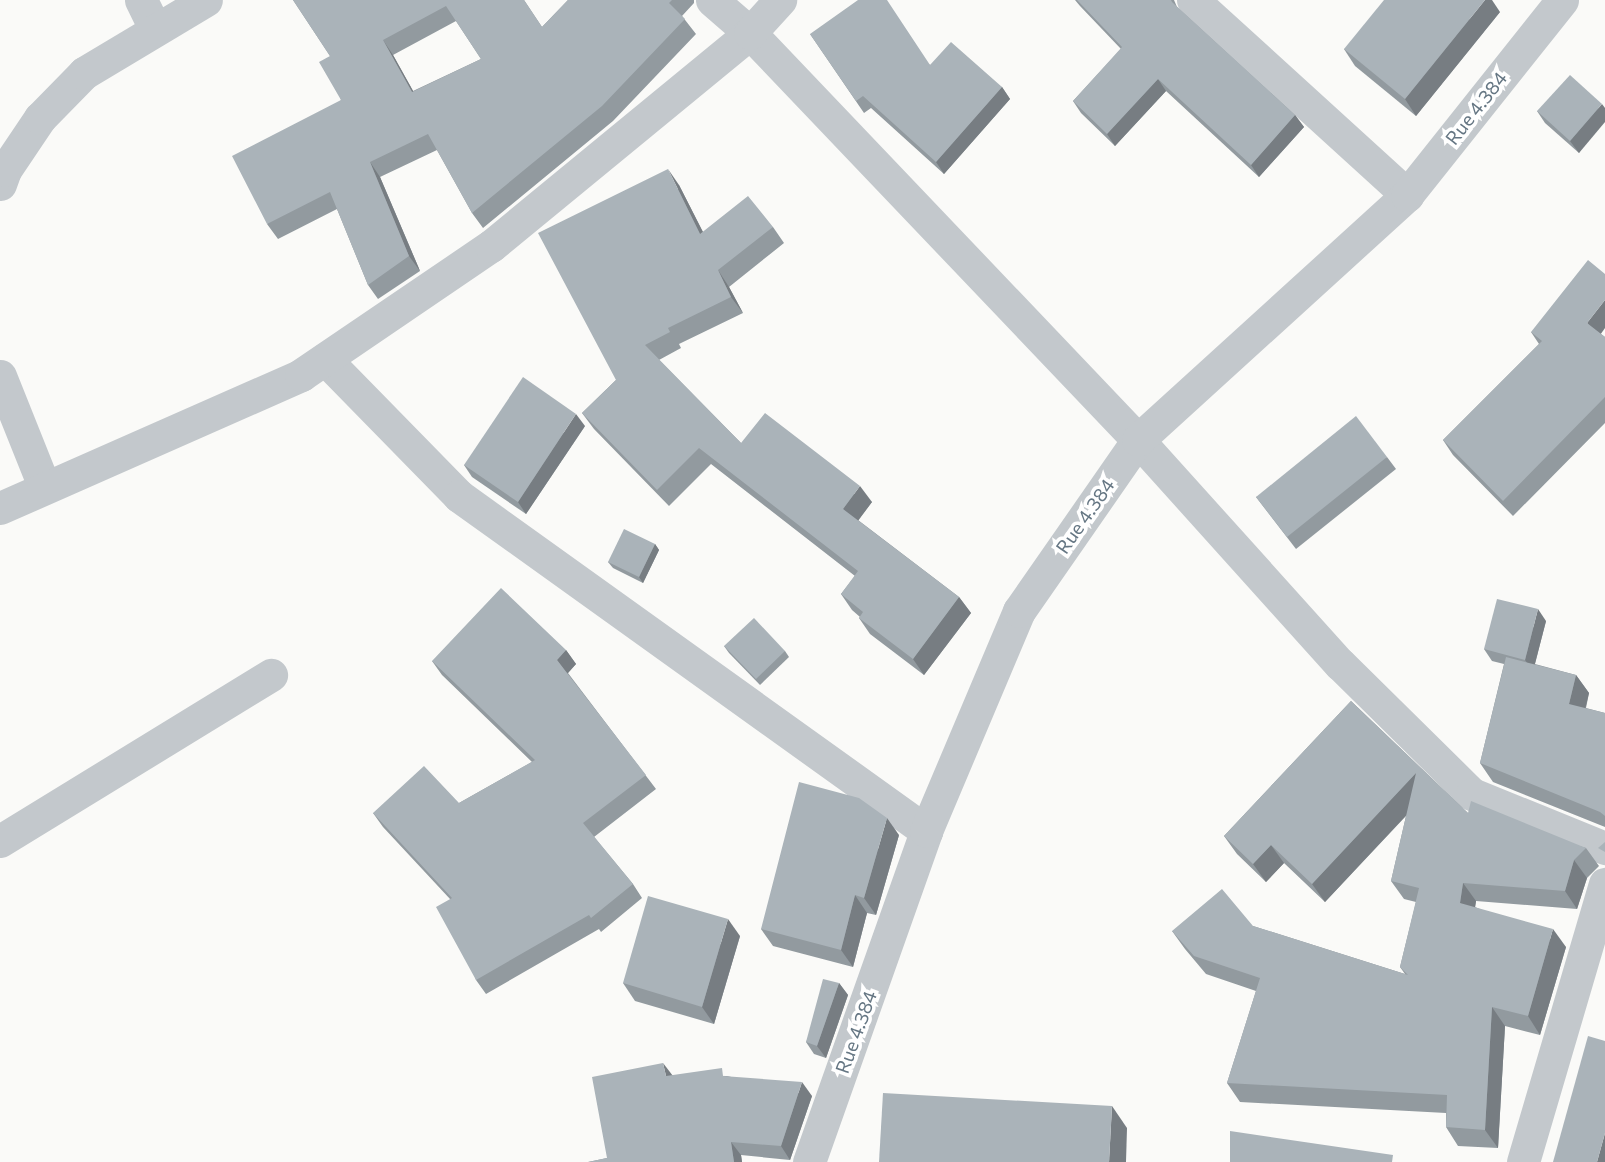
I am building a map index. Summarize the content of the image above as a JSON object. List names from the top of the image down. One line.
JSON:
{"streets":{"street":["Rue 4.384"]}}
